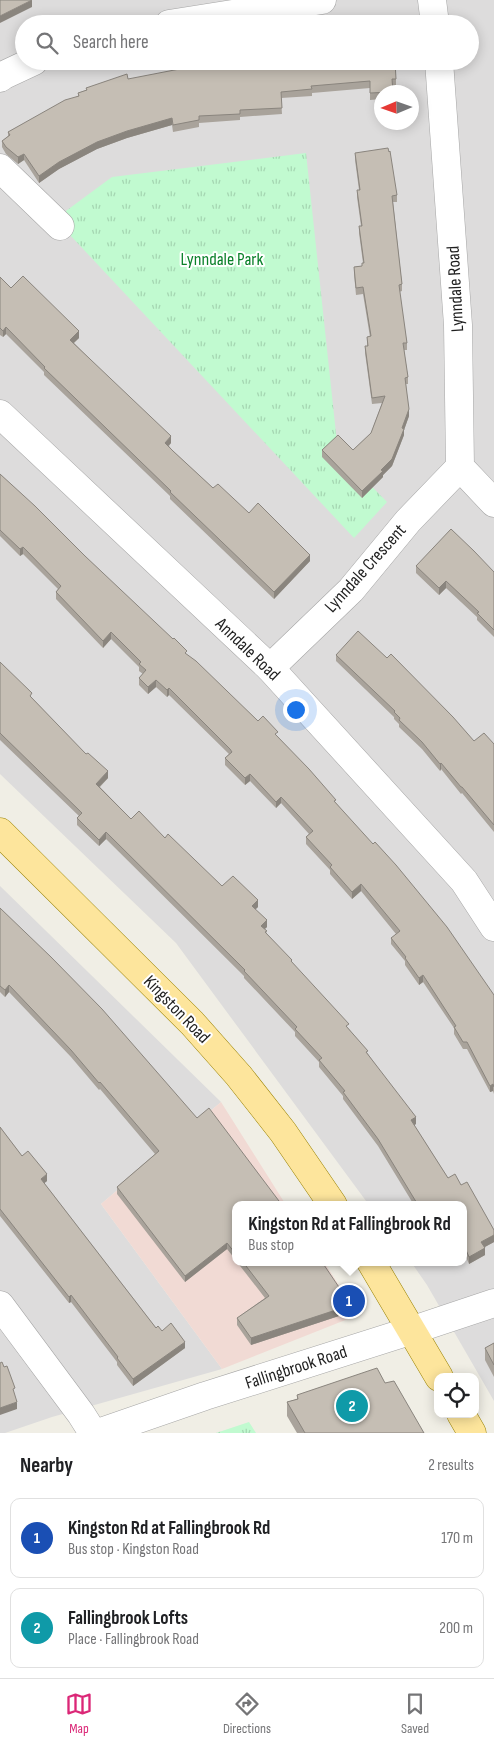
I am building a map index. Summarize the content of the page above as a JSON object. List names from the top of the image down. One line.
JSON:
{"streets":{"main road":["Kingston Road"],"street":["Lynndale Road","Lynndale Crescent","Anndale Road","Fallingbrook Road"]},"crossings":[["Lynndale Road","Lynndale Crescent"],["Lynndale Crescent","Anndale Road"]],"parks":["Lynndale Park"],"north":"left","page":{"search":"Search here","popup":["Kingston Rd at Fallingbrook Rd","Bus stop"],"pins":["1","2"],"heading":["Nearby","2 results"],"list":[{"mark":"1","name":"Kingston Rd at Fallingbrook Rd","note":"Bus stop · Kingston Road","value":"170 m"},{"mark":"2","name":"Fallingbrook Lofts","note":"Place · Fallingbrook Road","value":"200 m"}],"nav":["Map","Directions","Saved"]}}
